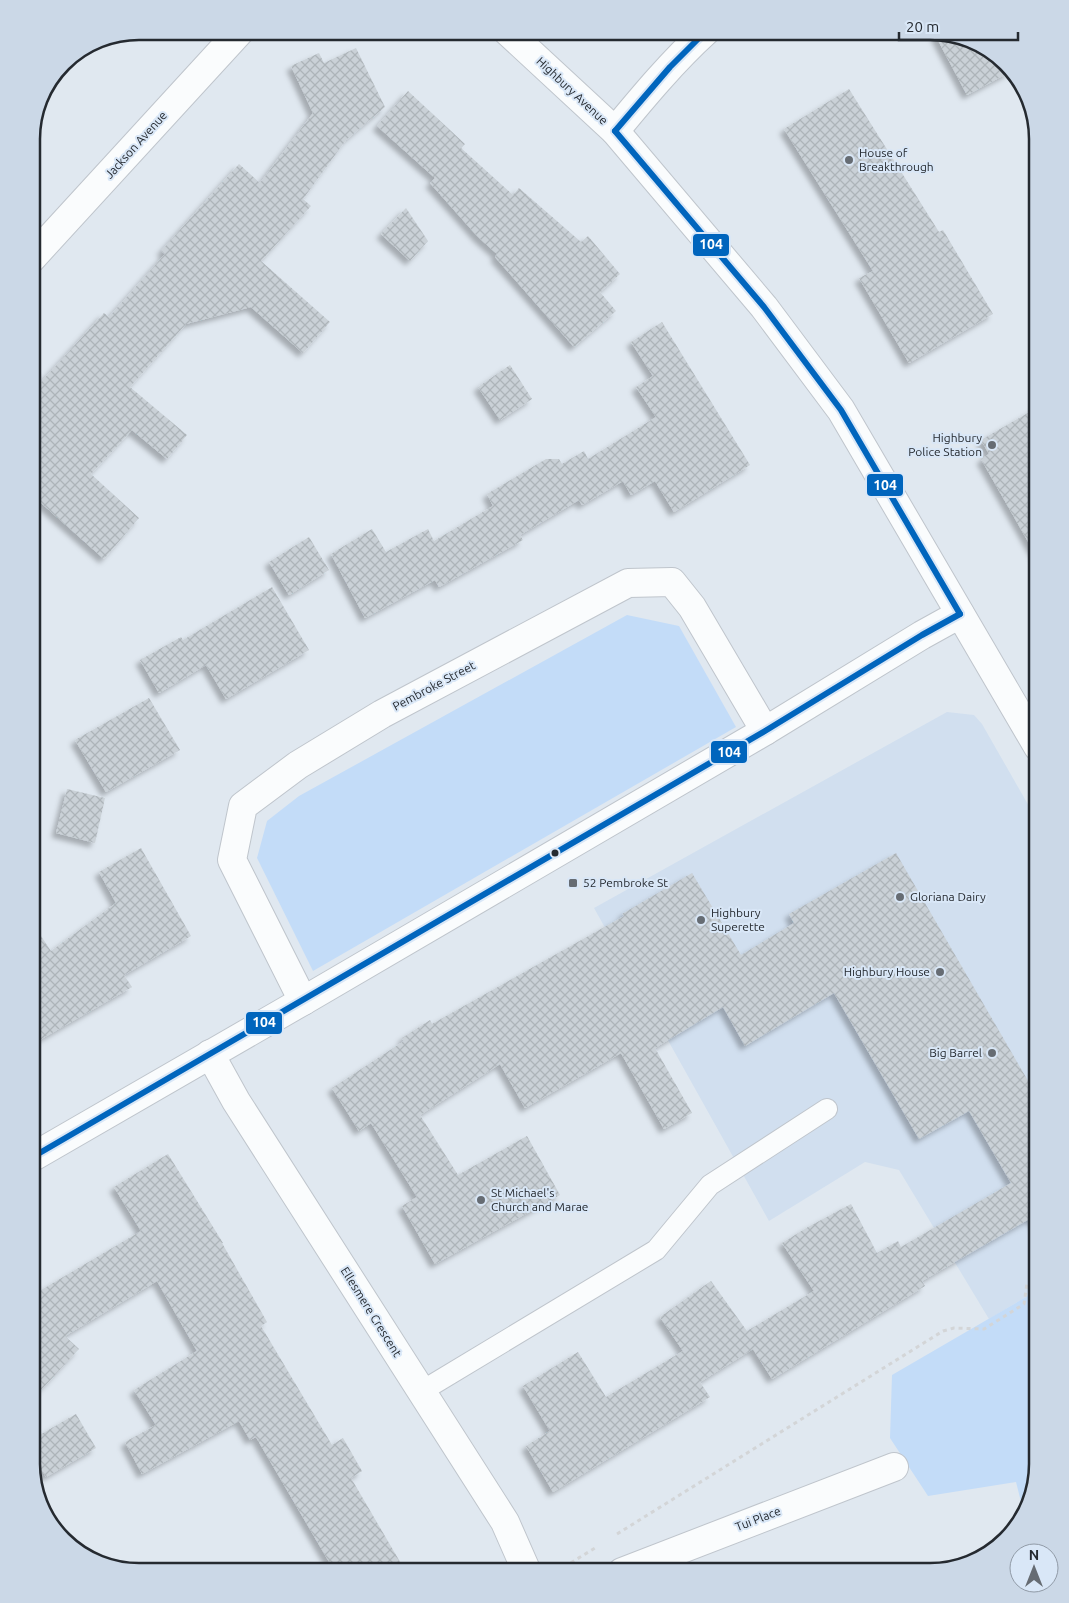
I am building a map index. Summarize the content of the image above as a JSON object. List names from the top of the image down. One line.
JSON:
{"streets":{"street":["Highbury Avenue","Jackson Avenue","Pembroke Street","Ellesmere Crescent","Tui Place"]},"places":{"other":["House of Breakthrough","Highbury Police Station","Gloriana Dairy","Highbury Superette","Highbury House","Big Barrel","St Michael's Church and Marae"],"transit":["52 Pembroke St"]},"lines":["transit line 104"],"scale_bar":"20 m","north":"top"}
